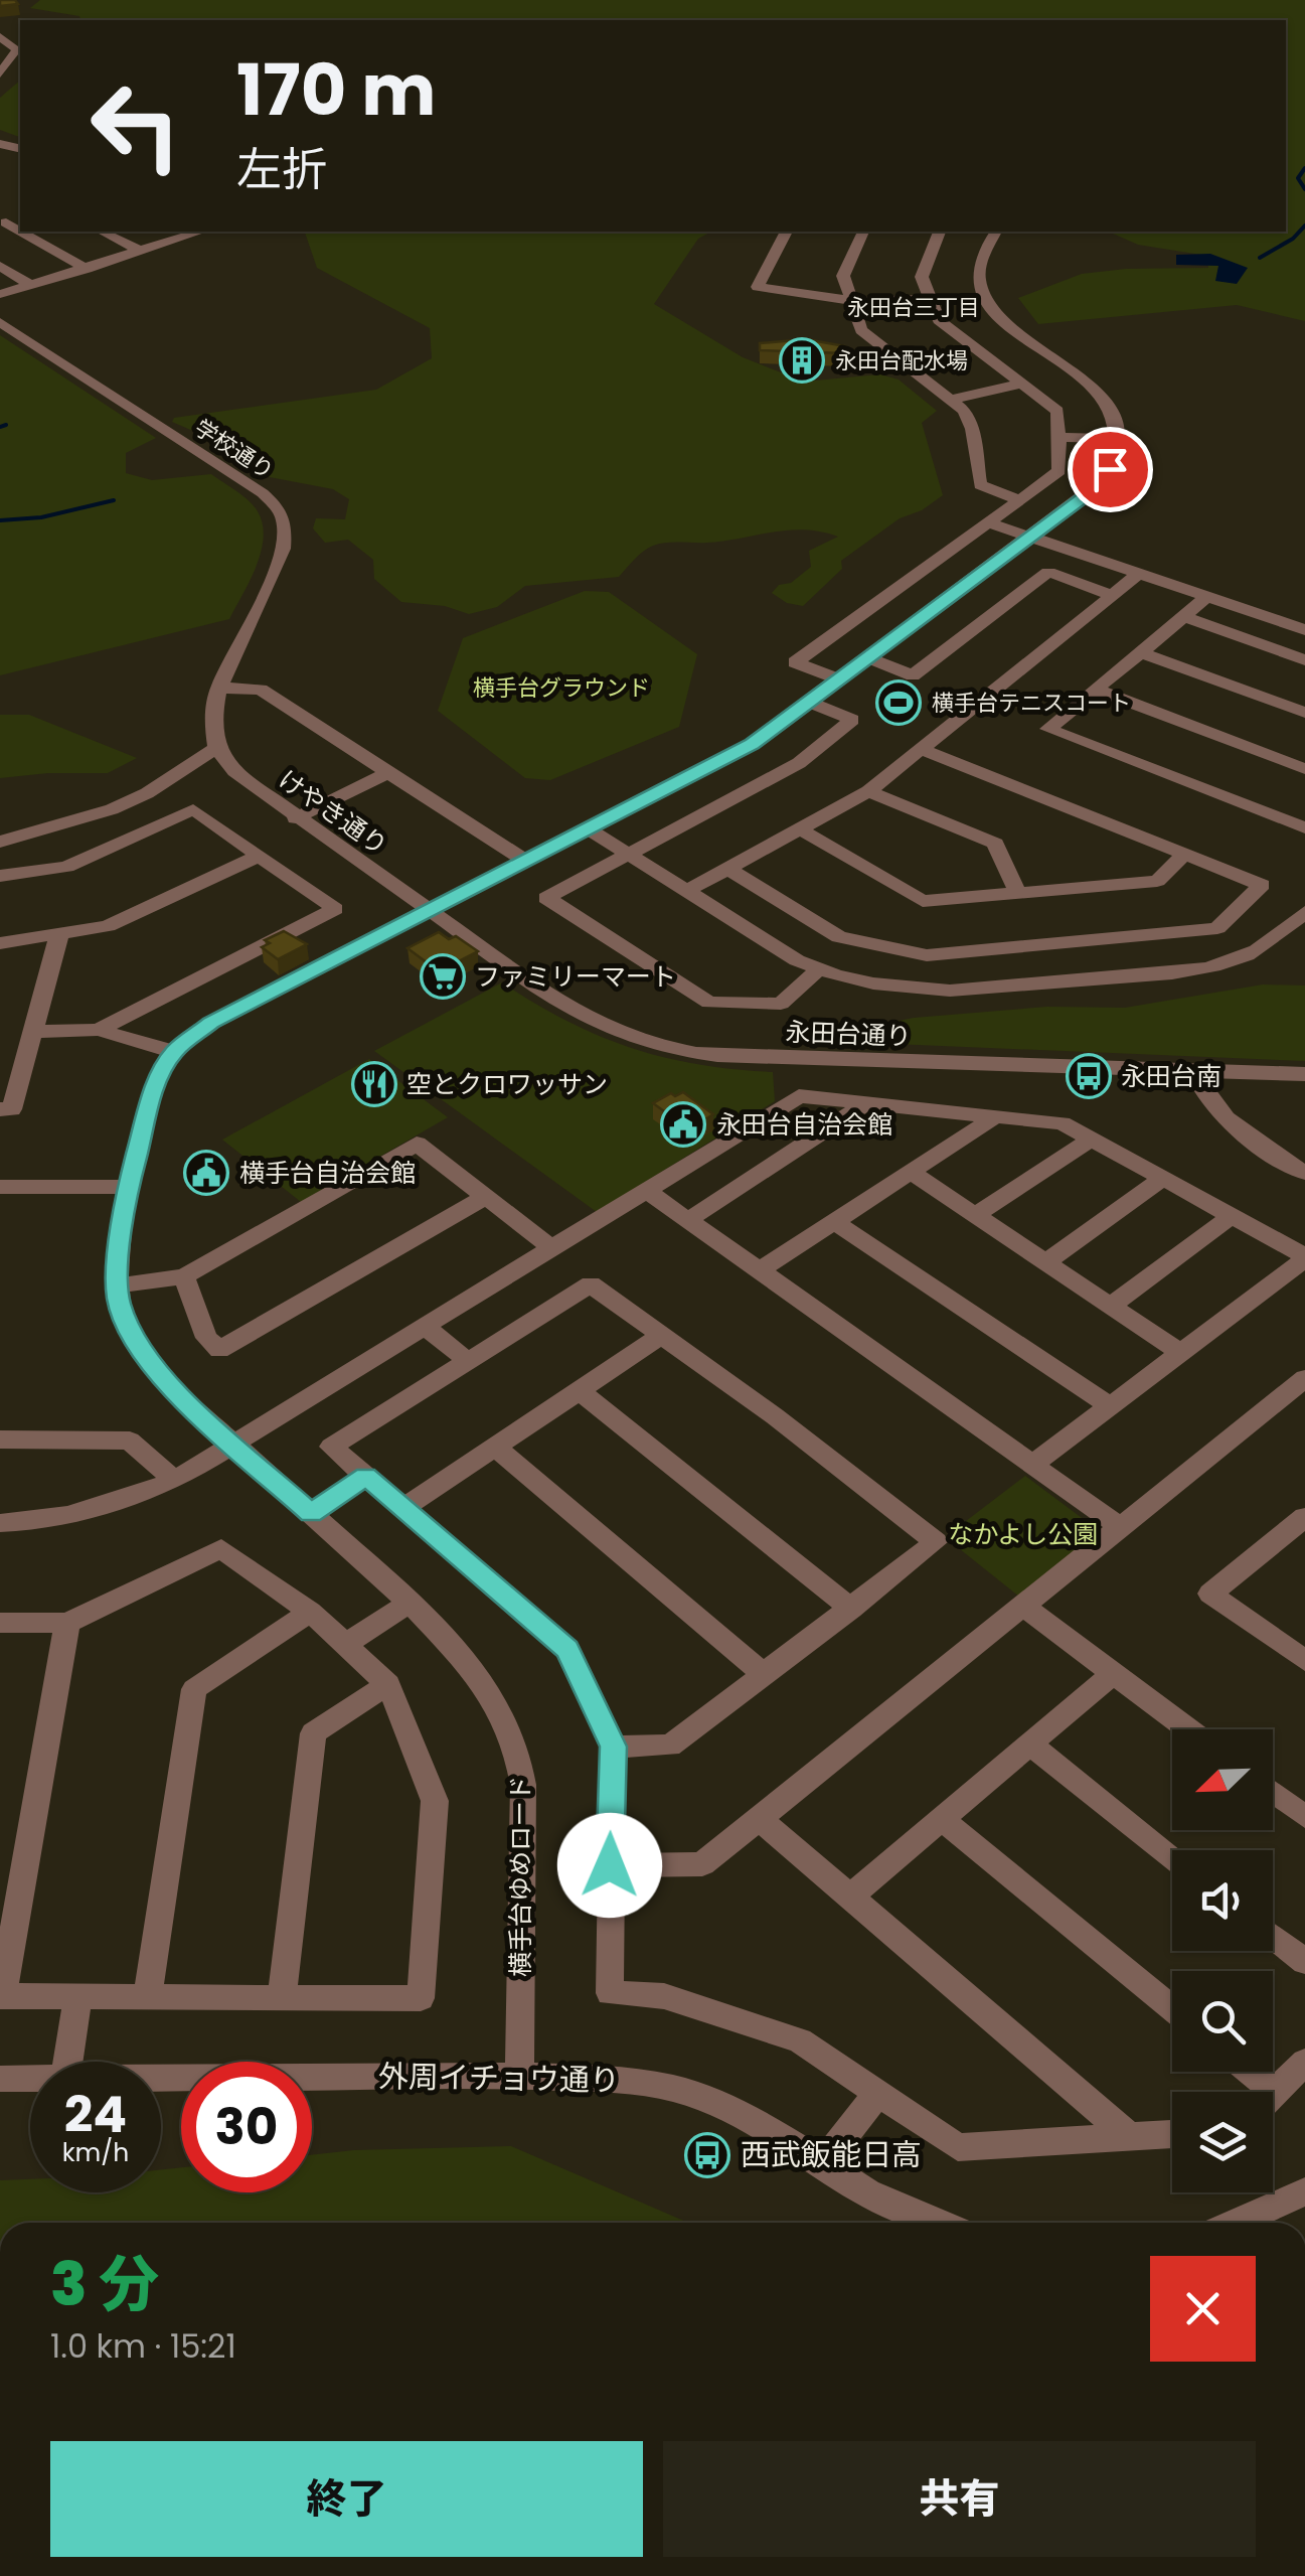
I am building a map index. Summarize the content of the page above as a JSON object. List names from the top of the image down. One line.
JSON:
{"streets":{"street":["学校通り","けやき通り","永田台通り","横手台ゆめロード","外周イチョウ通り"]},"crossings":[["学校通り","けやき通り"],["けやき通り","永田台通り"],["けやき通り","横手台ゆめロード"],["永田台通り","横手台ゆめロード"],["横手台ゆめロード","外周イチョウ通り"]],"districts":["永田台三丁目"],"parks":["横手台グラウンド","なかよし公園"],"places":{"building":["永田台配水場"],"sports":["横手台テニスコート"],"supermarket":["ファミリーマート"],"bus stop":["永田台南","西武飯能日高"],"restaurant":["空とクロワッサン"],"public building":["永田台自治会館","横手台自治会館"]},"north":"bottom left","page":{"turn":["170 m","左折"],"speed":"24 km/h","limit":"30","heading":["3 分","1.0 km · 15:21"],"buttons":["終了","共有"]}}
